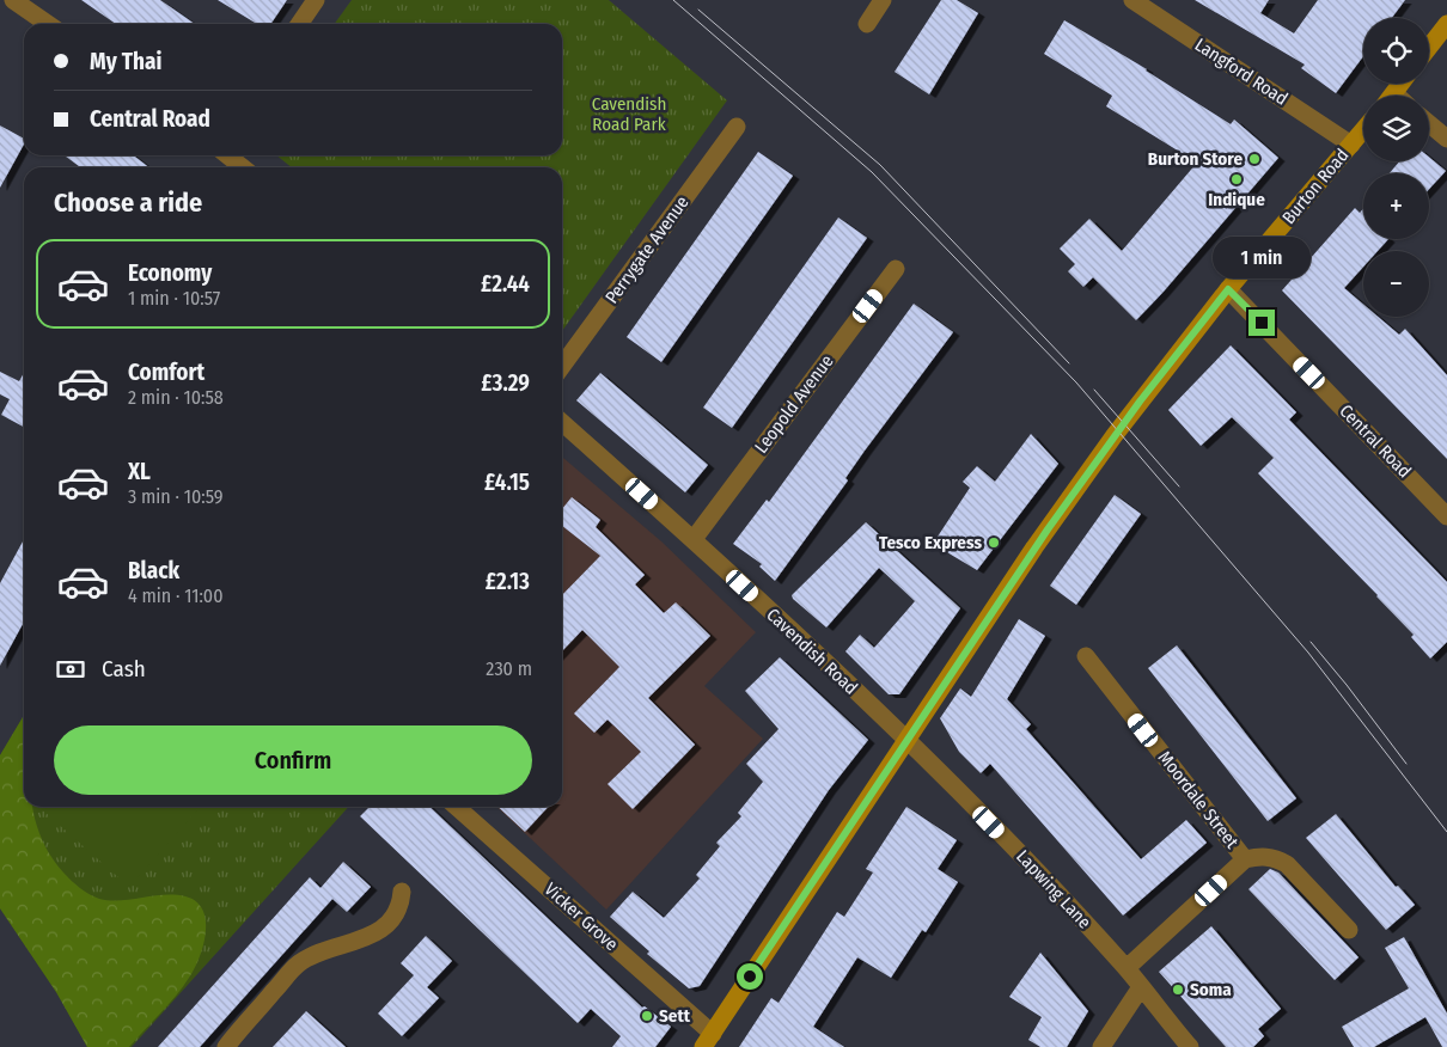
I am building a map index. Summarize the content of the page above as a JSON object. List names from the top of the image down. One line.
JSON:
{"streets":{"street":["Langford Road","Burton Road","Perrygate Avenue","Leopold Avenue","Central Road","Cavendish Road","Moordale Street","Lapwing Lane","Vicker Grove"]},"crossings":[["Langford Road","Burton Road"],["Burton Road","Central Road"],["Burton Road","Cavendish Road"],["Burton Road","Lapwing Lane"],["Burton Road","Vicker Grove"],["Leopold Avenue","Cavendish Road"],["Cavendish Road","Lapwing Lane"]],"parks":["Cavendish Road Park"],"places":["Burton Store","Indique","Tesco Express","Soma","Sett"],"page":{"map_buttons":["+","−"],"banner":["My Thai","Central Road"],"heading":"Choose a ride","bubble":"1 min","list":[{"name":"Economy","note":"1 min · 10:57","value":"£2.44"},{"name":"Comfort","note":"2 min · 10:58","value":"£3.29"},{"name":"XL","note":"3 min · 10:59","value":"£4.15"},{"name":"Black","note":"4 min · 11:00","value":"£2.13"}],"pay":["Cash","230 m"],"buttons":"Confirm"}}
